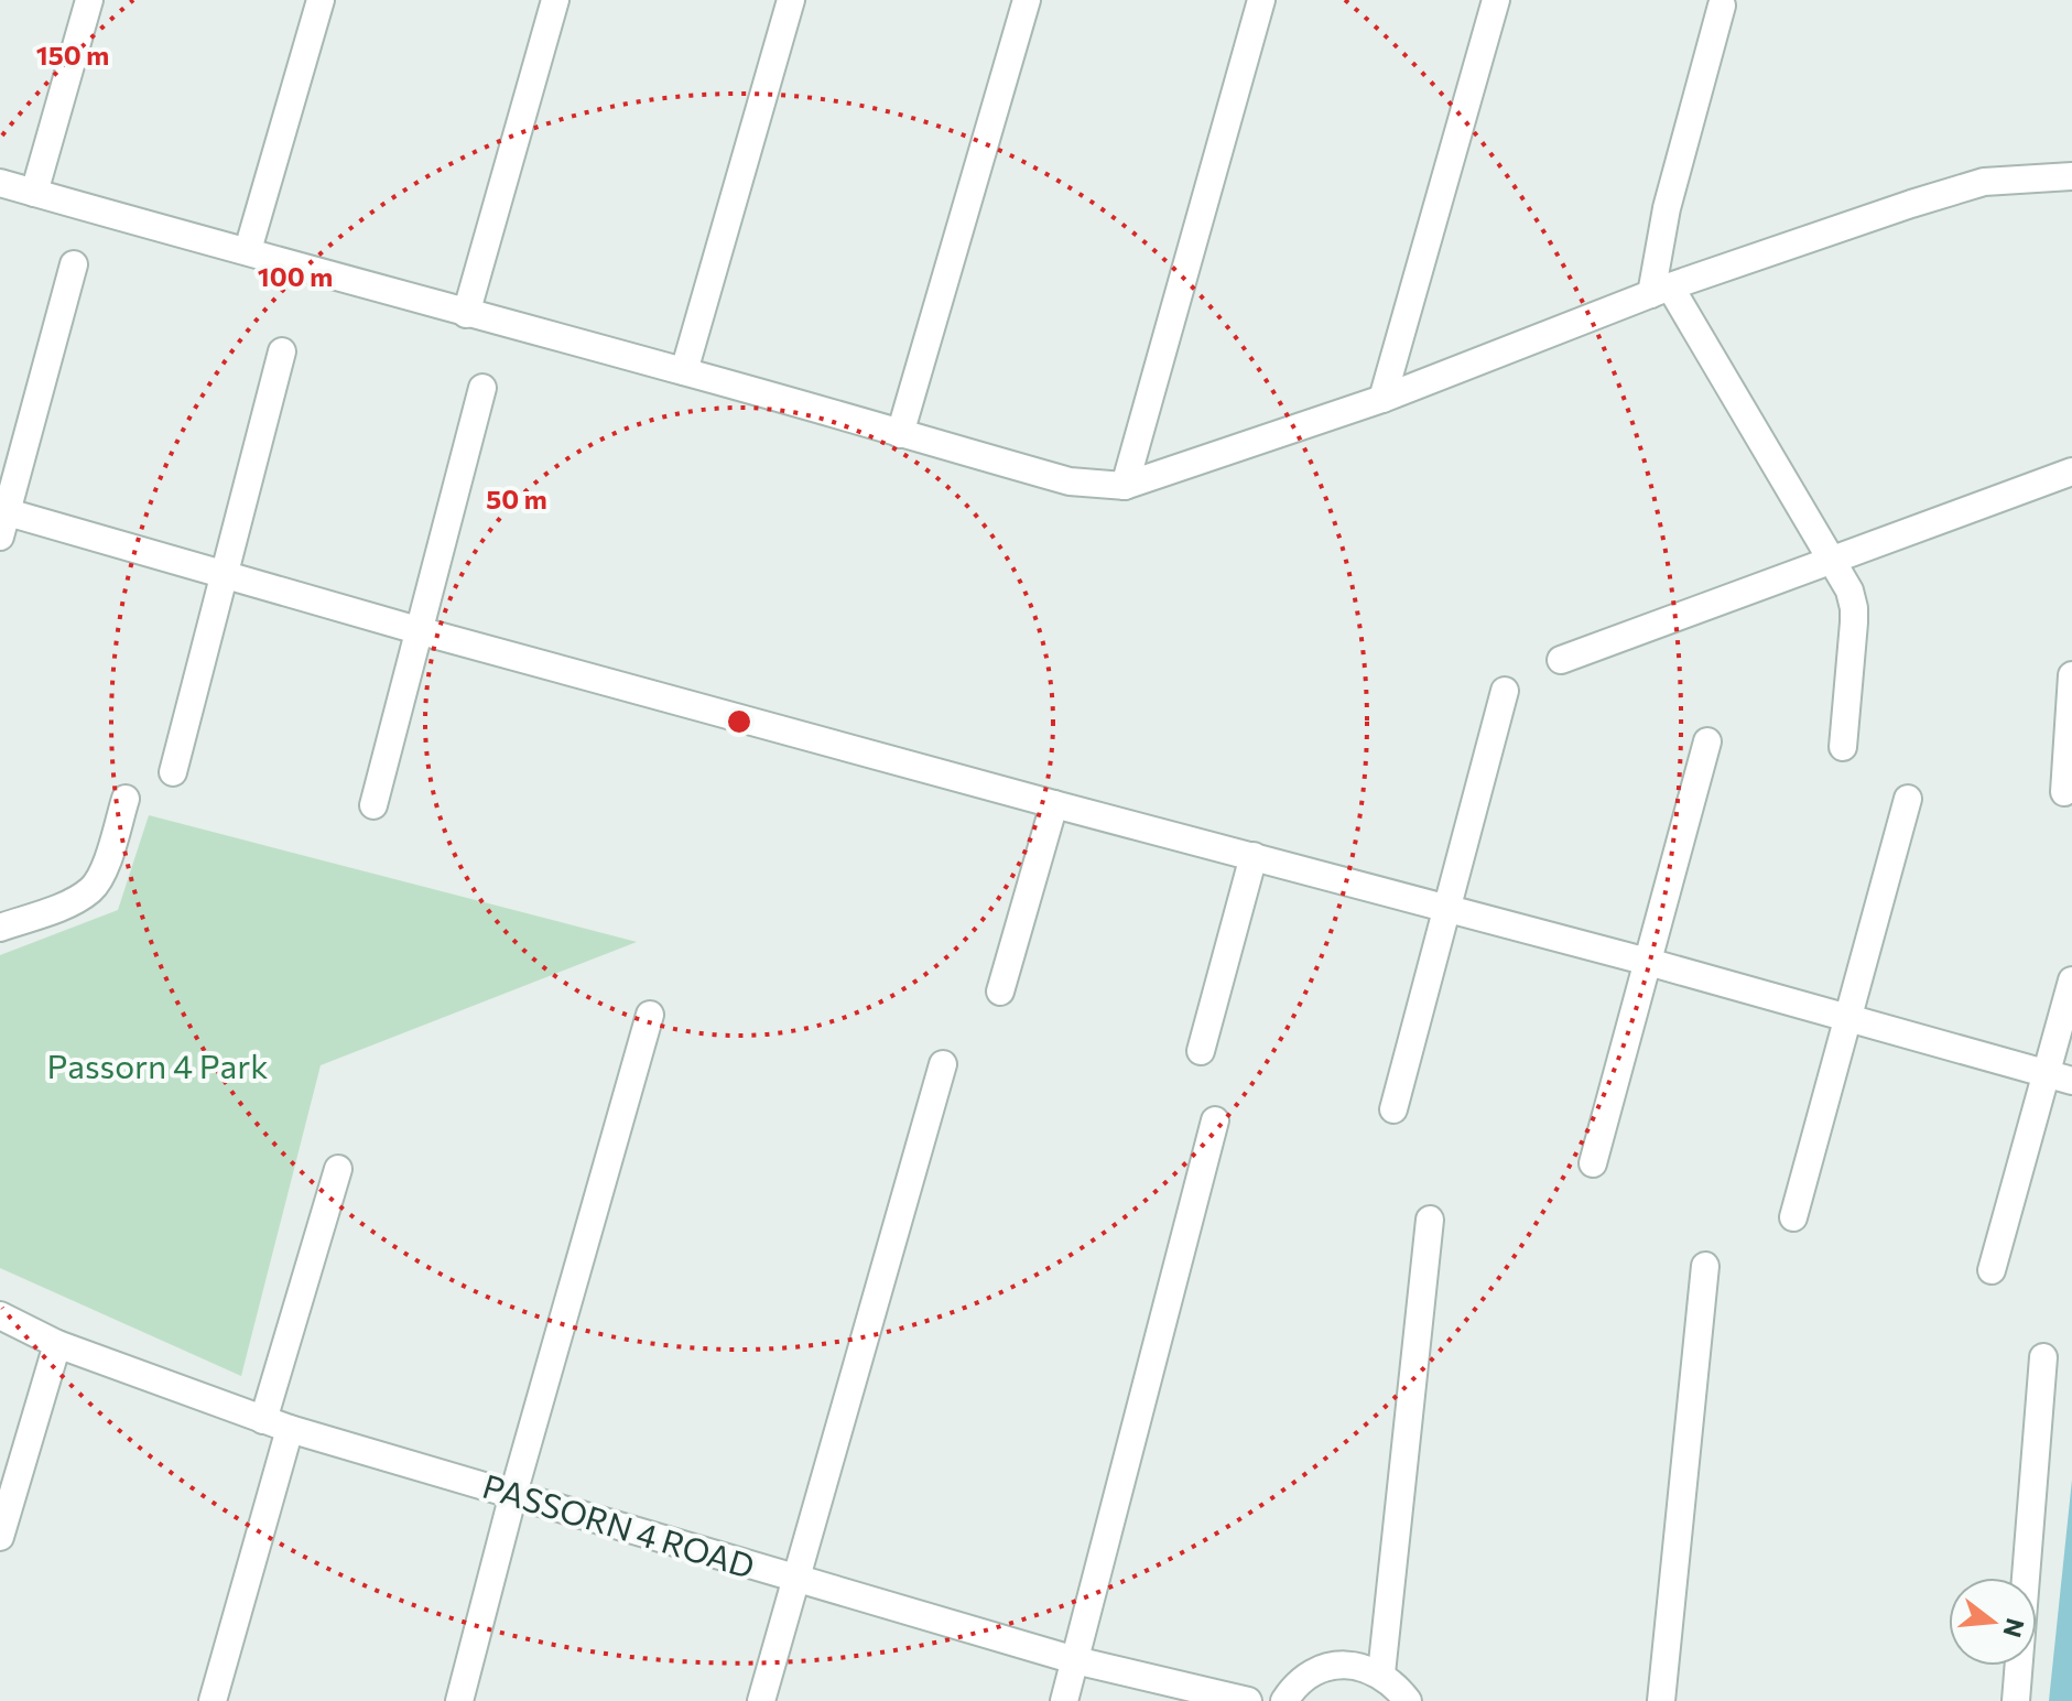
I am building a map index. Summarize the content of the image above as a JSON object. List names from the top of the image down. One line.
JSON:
{"streets":{"street":["PASSORN 4 ROAD"]},"parks":["Passorn 4 Park"],"north":"right","rings":["150 m","100 m","50 m"]}
